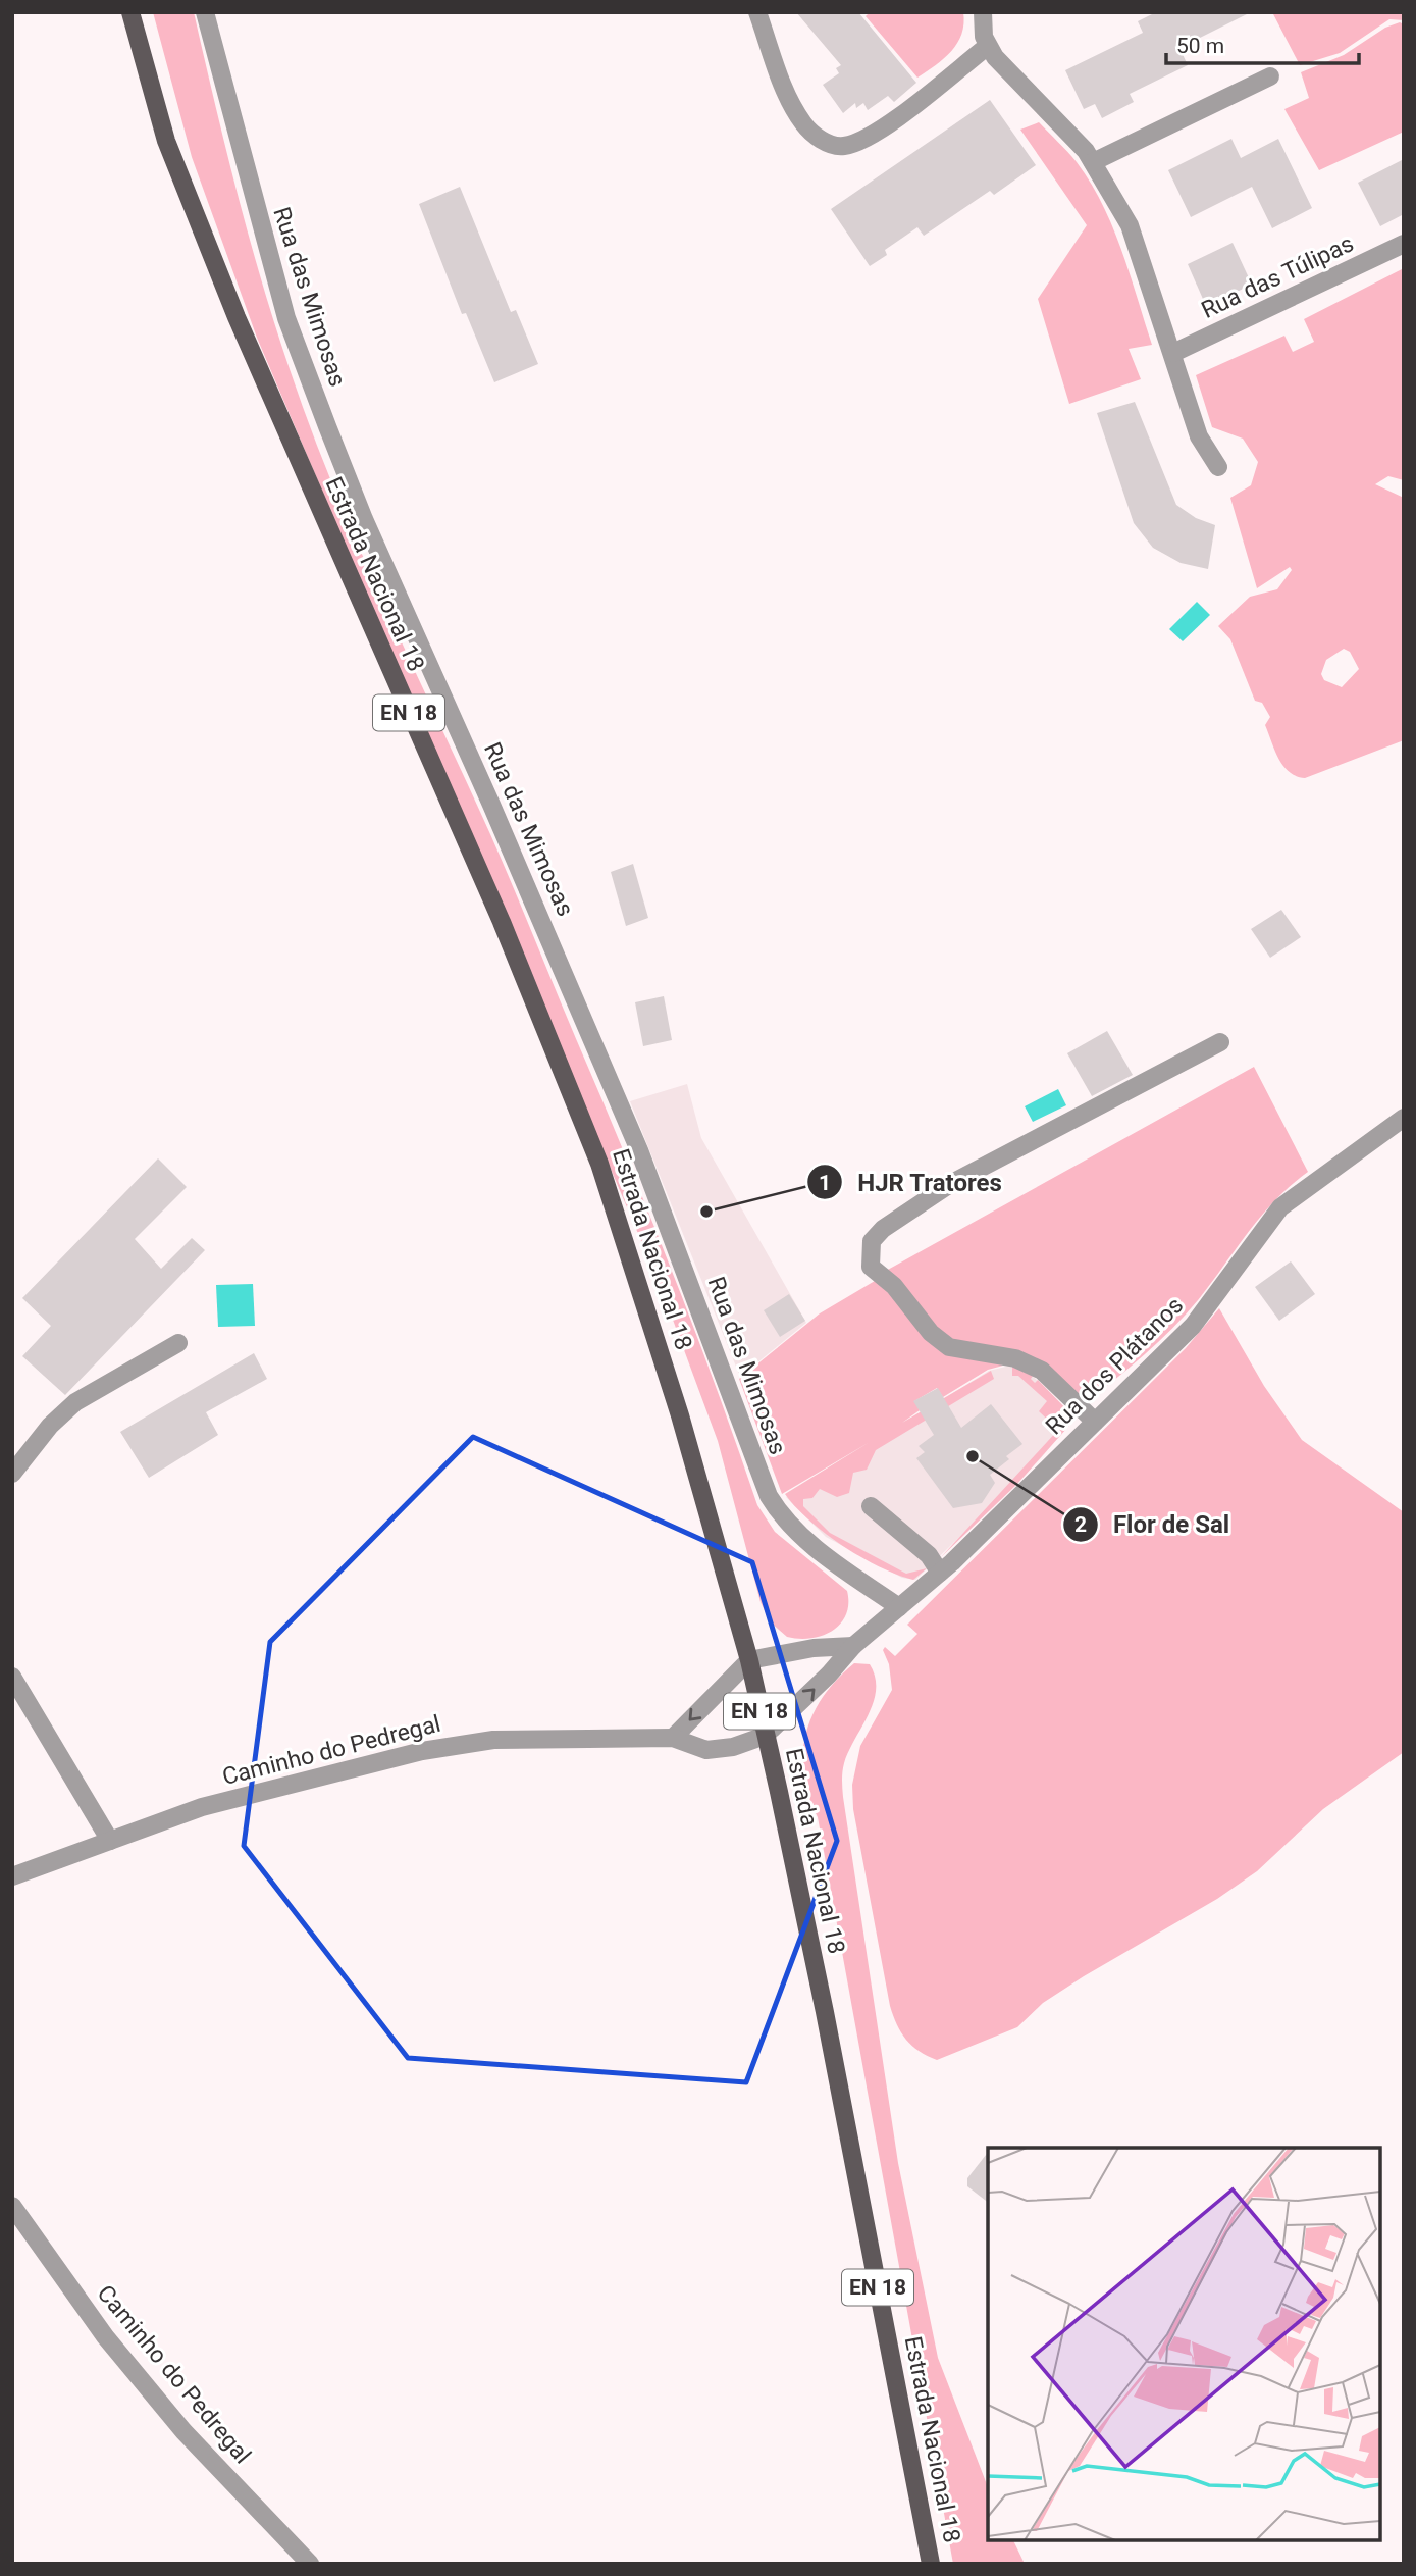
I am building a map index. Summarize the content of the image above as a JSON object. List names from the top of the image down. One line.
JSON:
{"streets":{"main road":["Estrada Nacional 18","EN 18"],"street":["Rua das Túlipas","Rua das Mimosas","Rua dos Plátanos","Caminho do Pedregal"]},"crossings":[["Rua das Mimosas","Rua dos Plátanos"],["Estrada Nacional 18","Rua dos Plátanos"],["Estrada Nacional 18","Caminho do Pedregal"],["Rua dos Plátanos","Caminho do Pedregal"]],"places":["HJR Tratores","Flor de Sal"],"scale_bar":"50 m"}
